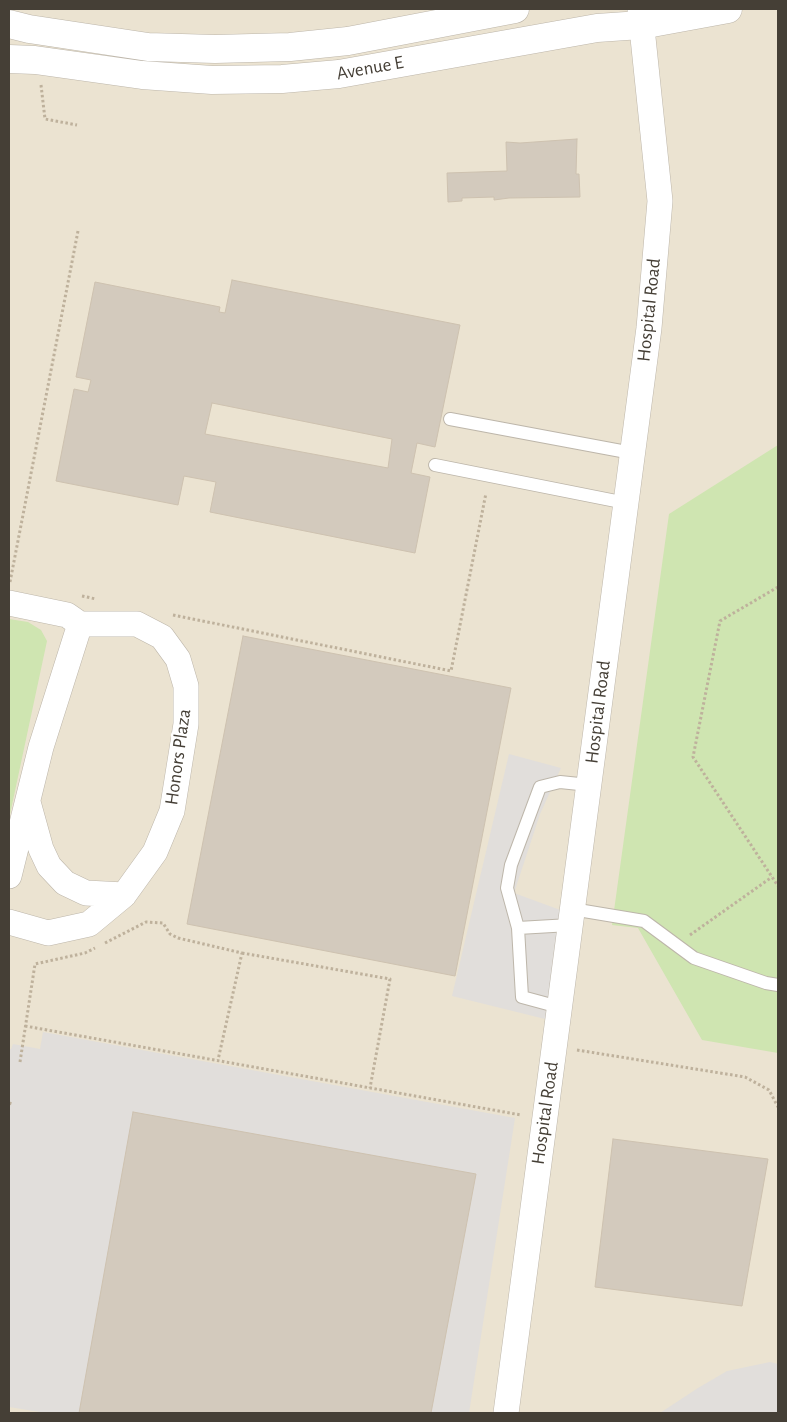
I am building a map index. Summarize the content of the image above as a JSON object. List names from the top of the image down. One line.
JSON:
{"streets":{"street":["Avenue E","Hospital Road","Honors Plaza"]},"crossings":[["Avenue E","Hospital Road"]]}
